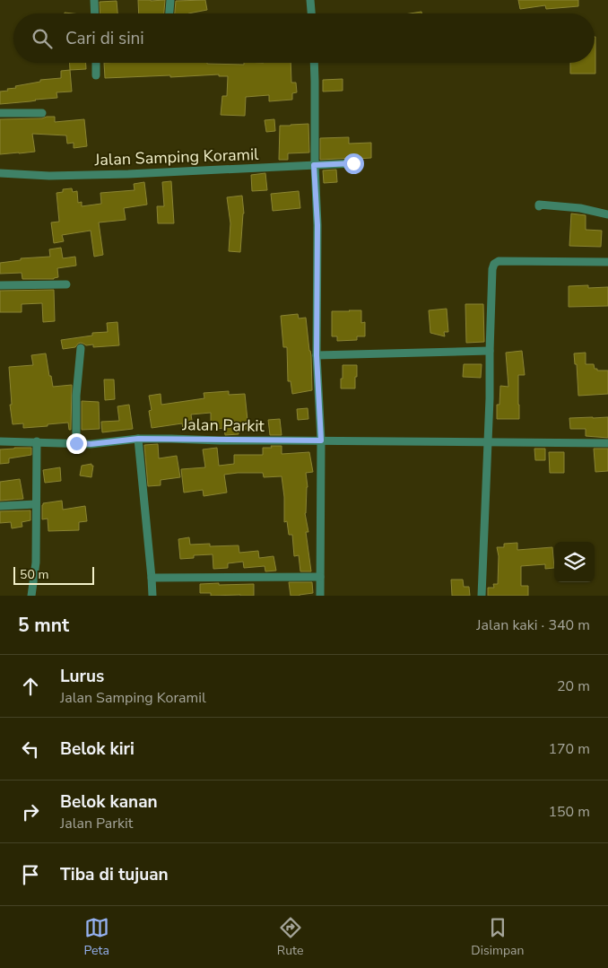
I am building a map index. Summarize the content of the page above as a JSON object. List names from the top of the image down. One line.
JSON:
{"streets":{"street":["Jalan Samping Koramil","Jalan Parkit"]},"scale_bar":"50 m","page":{"search":"Cari di sini","scale":"50 m","heading":["5 mnt","Jalan kaki · 340 m"],"list":[["Lurus","Jalan Samping Koramil","20 m"],["Belok kiri","170 m"],["Belok kanan","Jalan Parkit","150 m"],"Tiba di tujuan"],"nav":["Peta","Rute","Disimpan"]}}
